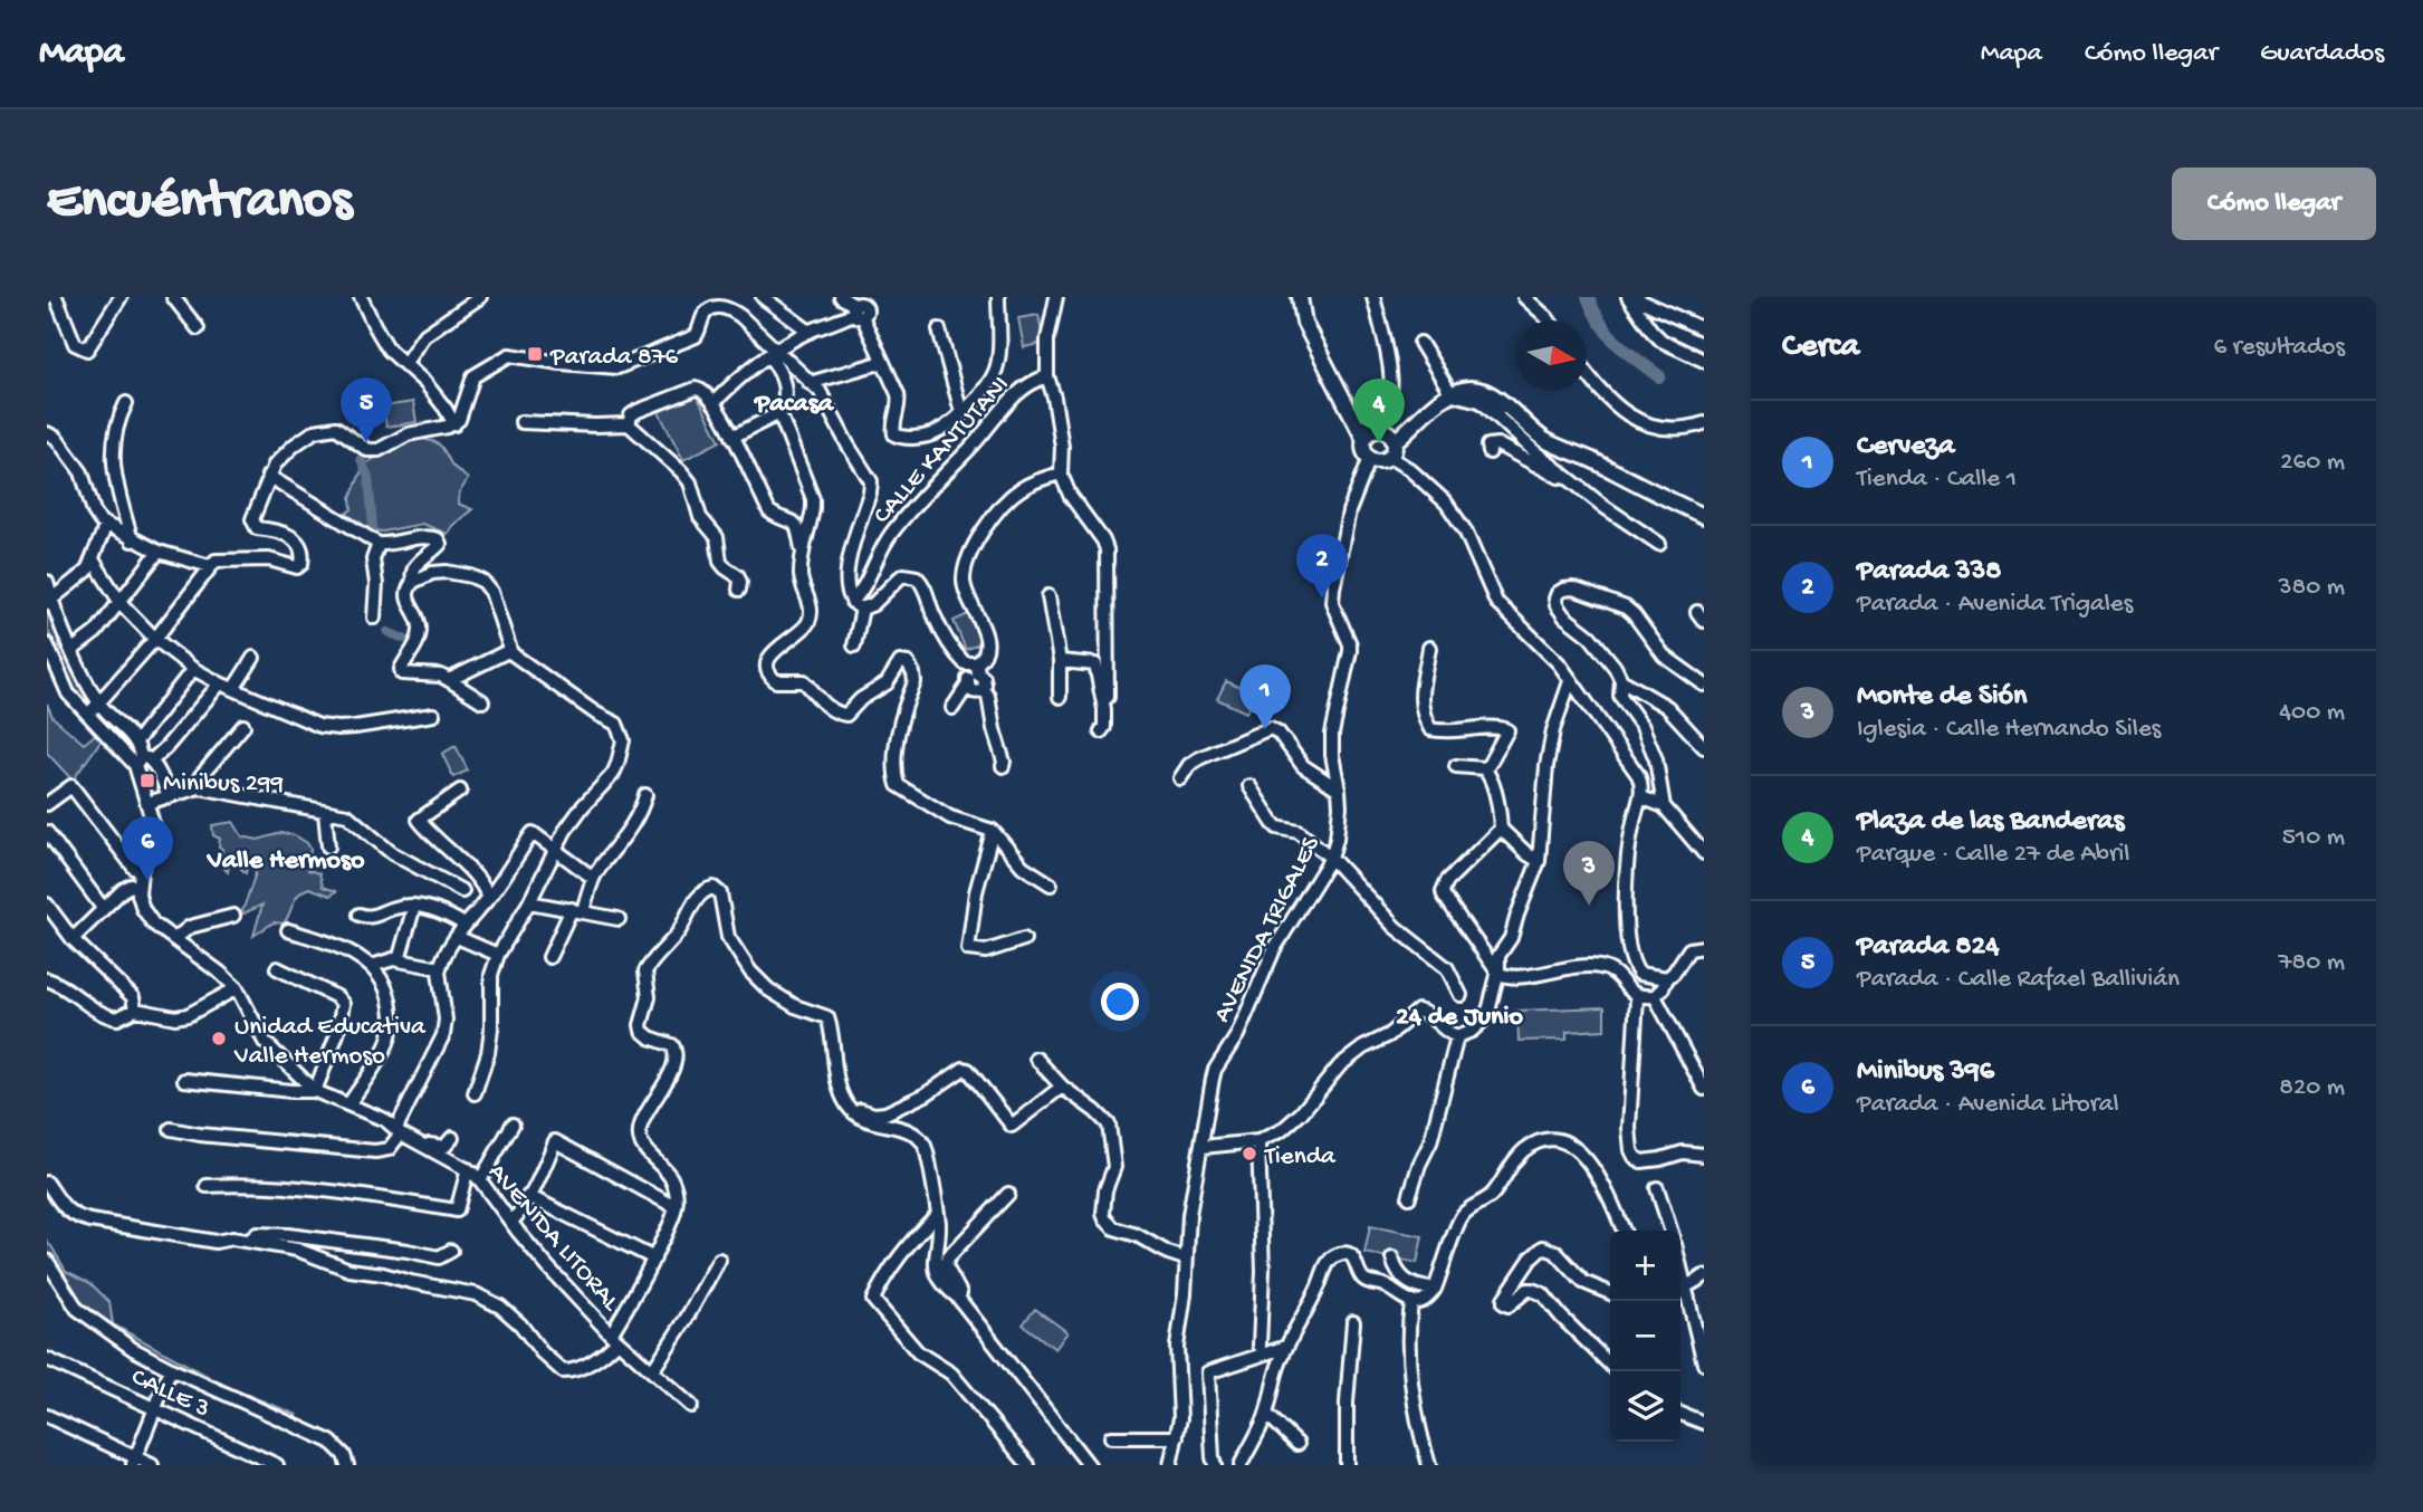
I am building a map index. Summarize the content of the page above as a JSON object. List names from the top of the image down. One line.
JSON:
{"streets":{"street":["CALLE KANTUTANI","AVENIDA TRIGALES","AVENIDA LITORAL","CALLE 3"]},"districts":["Pacasa","Valle Hermoso","24 de Junio"],"places":{"transit":["Parada 876","Minibus 299"],"other":["Unidad Educativa Valle Hermoso","Tienda"]},"north":"right","page":{"header":"Mapa","nav":["Mapa","Cómo llegar","Guardados"],"buttons":"Cómo llegar","title":"Encuéntranos","heading":["Cerca","6 resultados"],"pins":["5","4","2","1","6","3"],"list":[{"mark":"1","name":"Cerveza","note":"Tienda · Calle 1","value":"260 m"},{"mark":"2","name":"Parada 338","note":"Parada · Avenida Trigales","value":"380 m"},{"mark":"3","name":"Monte de Sión","note":"Iglesia · Calle Hernando Siles","value":"400 m"},{"mark":"4","name":"Plaza de las Banderas","note":"Parque · Calle 27 de Abril","value":"510 m"},{"mark":"5","name":"Parada 824","note":"Parada · Calle Rafael Ballivián","value":"780 m"},{"mark":"6","name":"Minibus 396","note":"Parada · Avenida Litoral","value":"820 m"}],"map_buttons":["+","−"]}}
